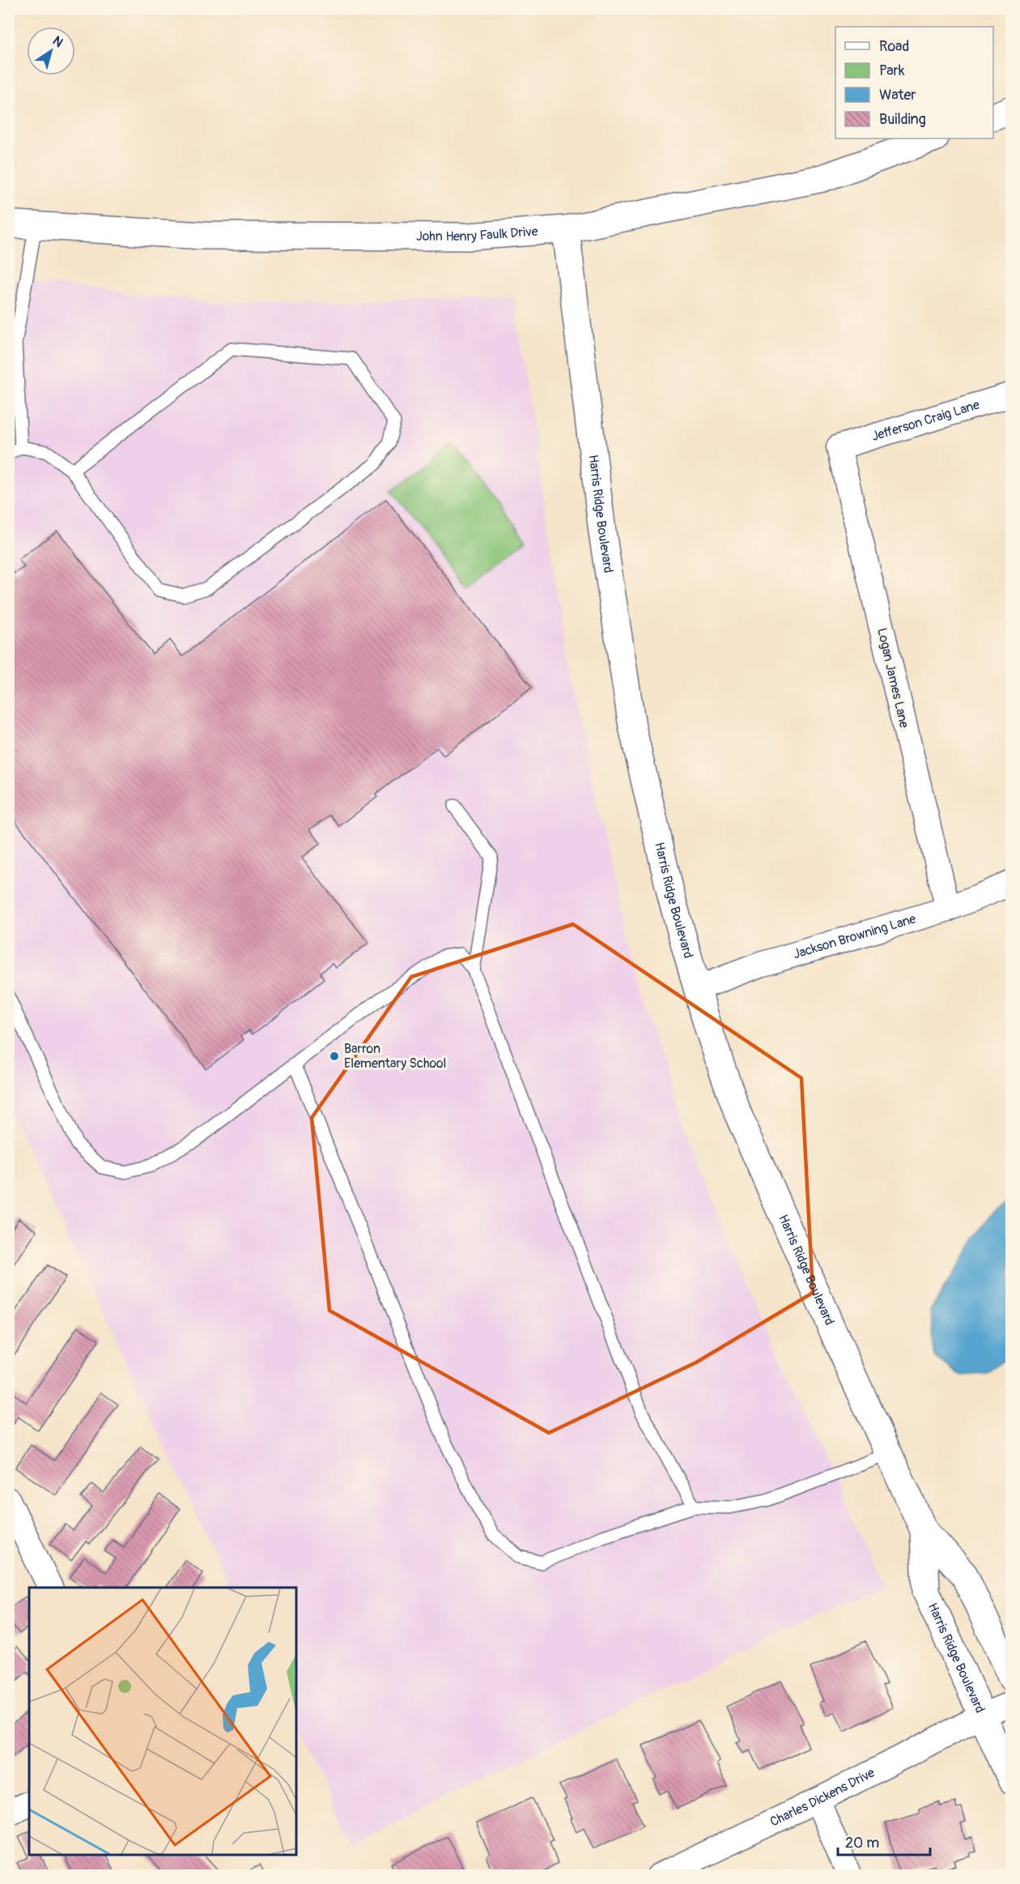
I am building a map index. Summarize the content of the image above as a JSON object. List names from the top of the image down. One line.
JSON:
{"streets":{"street":["John Henry Faulk Drive","Jefferson Craig Lane","Harris Ridge Boulevard","Logan James Lane","Jackson Browning Lane","Charles Dickens Drive"]},"crossings":[["John Henry Faulk Drive","Harris Ridge Boulevard"],["Jefferson Craig Lane","Logan James Lane"],["Harris Ridge Boulevard","Jackson Browning Lane"],["Harris Ridge Boulevard","Charles Dickens Drive"],["Logan James Lane","Jackson Browning Lane"]],"places":["Barron Elementary School"],"legend":["Road","Park","Water","Building"],"scale_bar":"20 m","north":"top right"}
